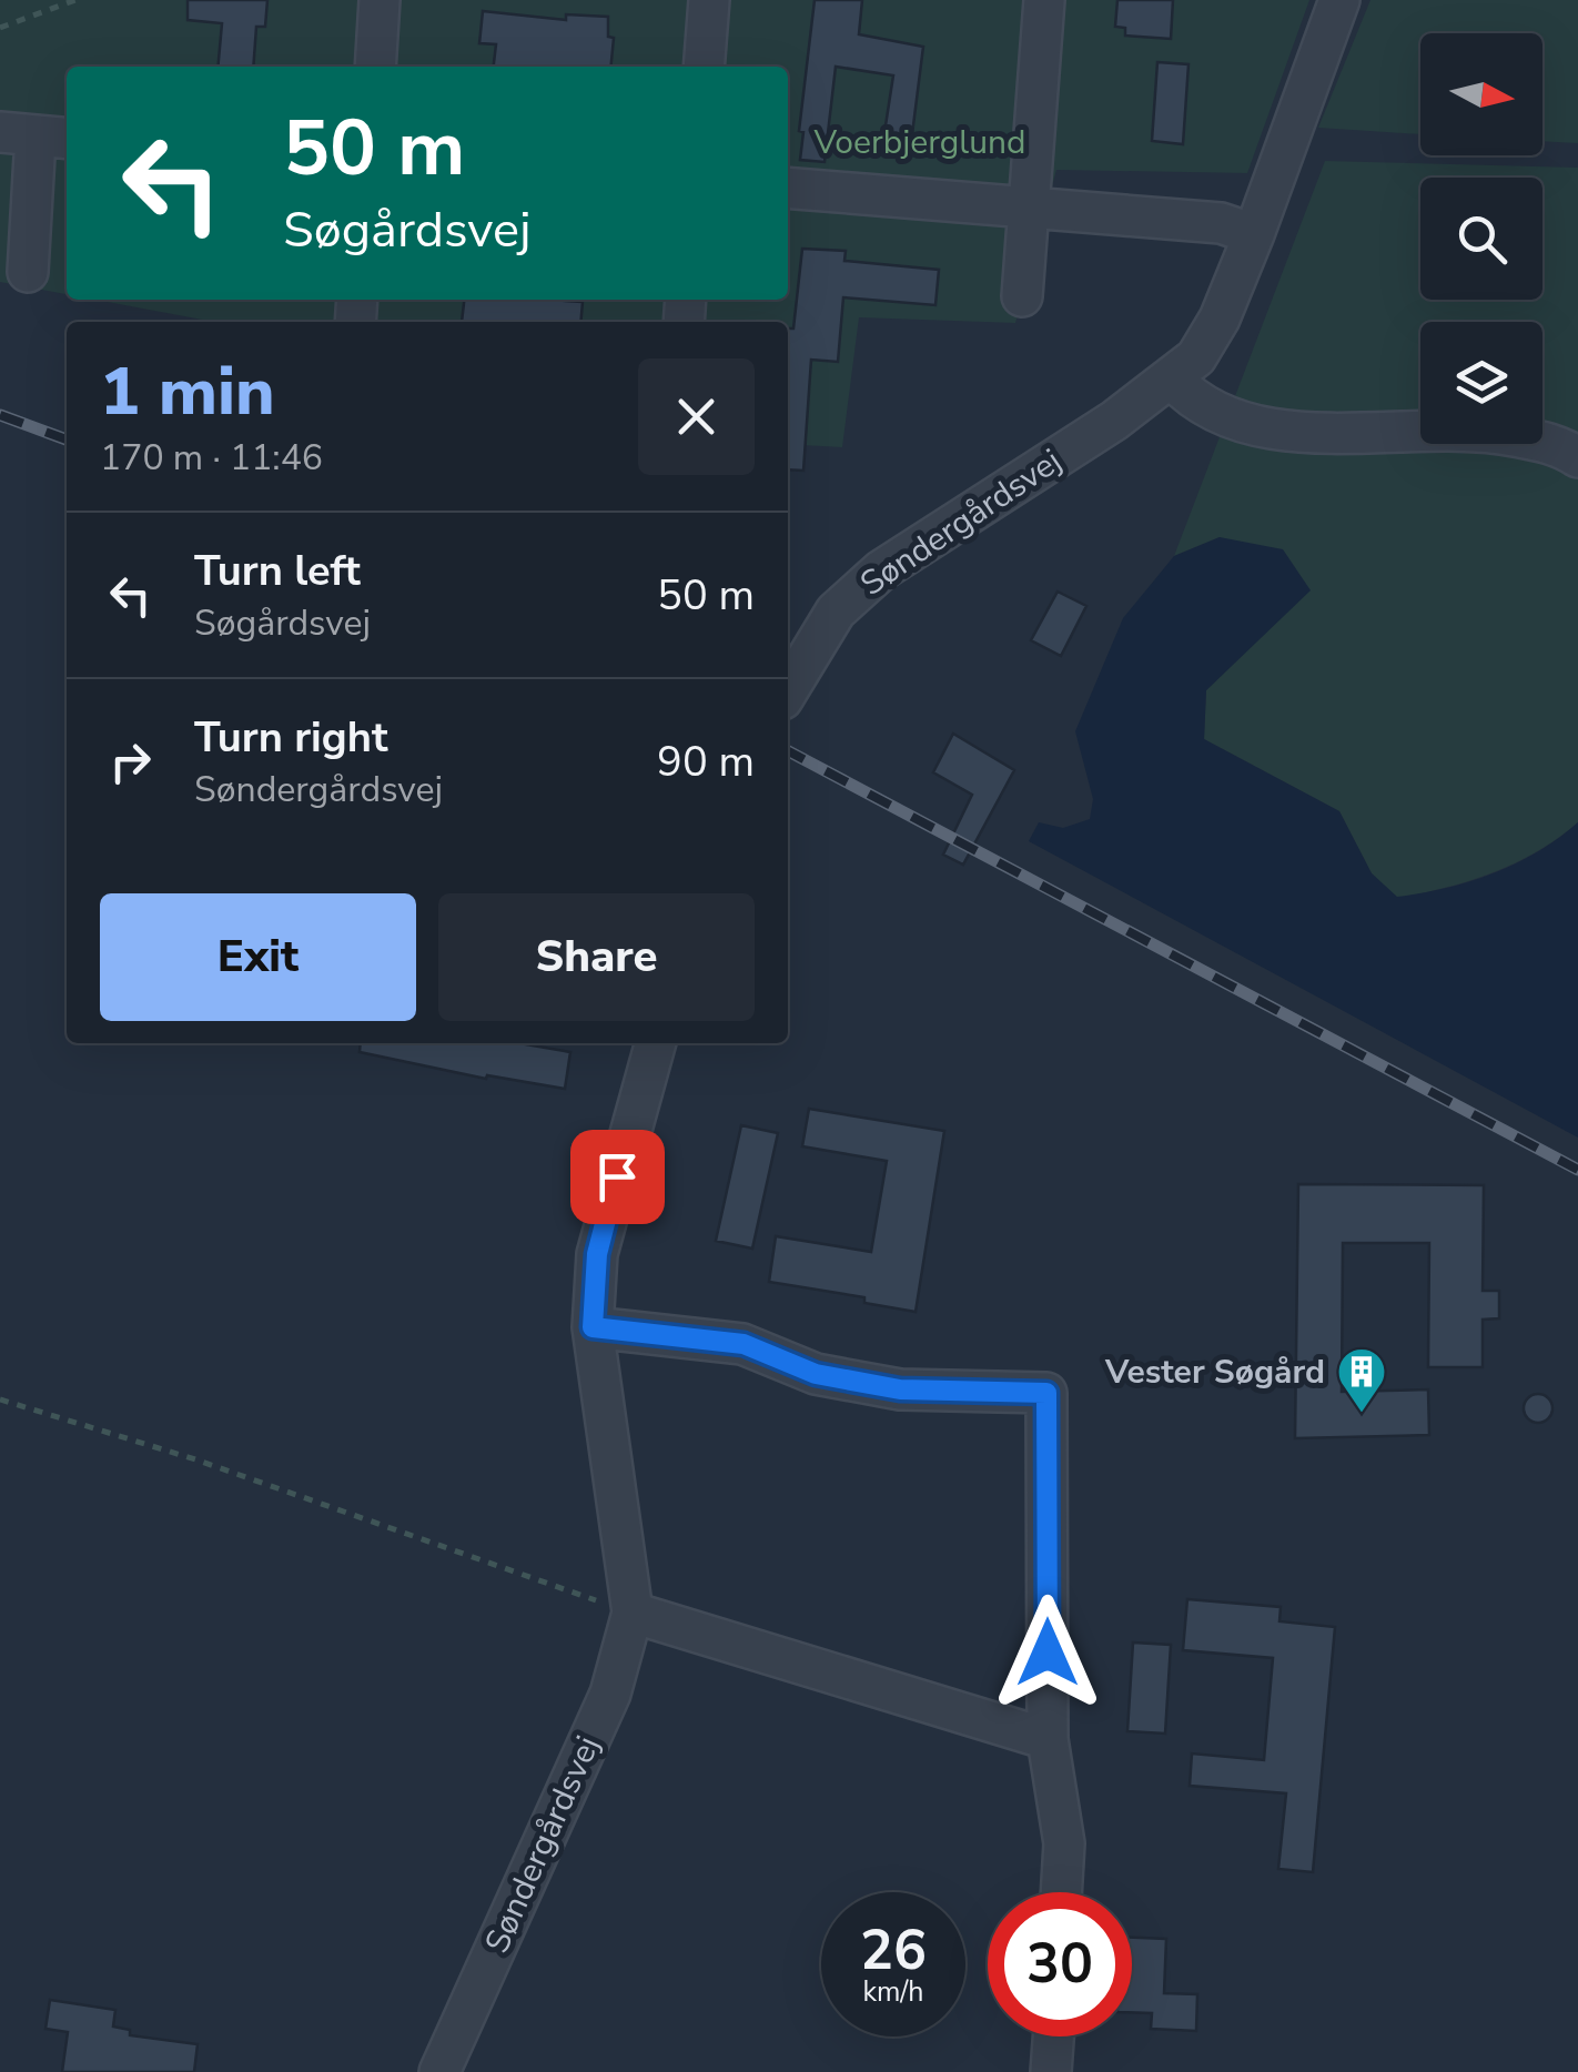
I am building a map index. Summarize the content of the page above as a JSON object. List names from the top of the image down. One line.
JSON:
{"streets":{"street":["Søndergårdsvej"]},"parks":["Voerbjerglund"],"places":{"building":["Vester Søgård"]},"north":"right","page":{"turn":["50 m","Søgårdsvej"],"heading":["1 min","170 m · 11:46"],"list":[{"name":"Turn left","note":"Søgårdsvej","value":"50 m"},{"name":"Turn right","note":"Søndergårdsvej","value":"90 m"}],"buttons":["Exit","Share"],"speed":"26 km/h","limit":"30"}}
